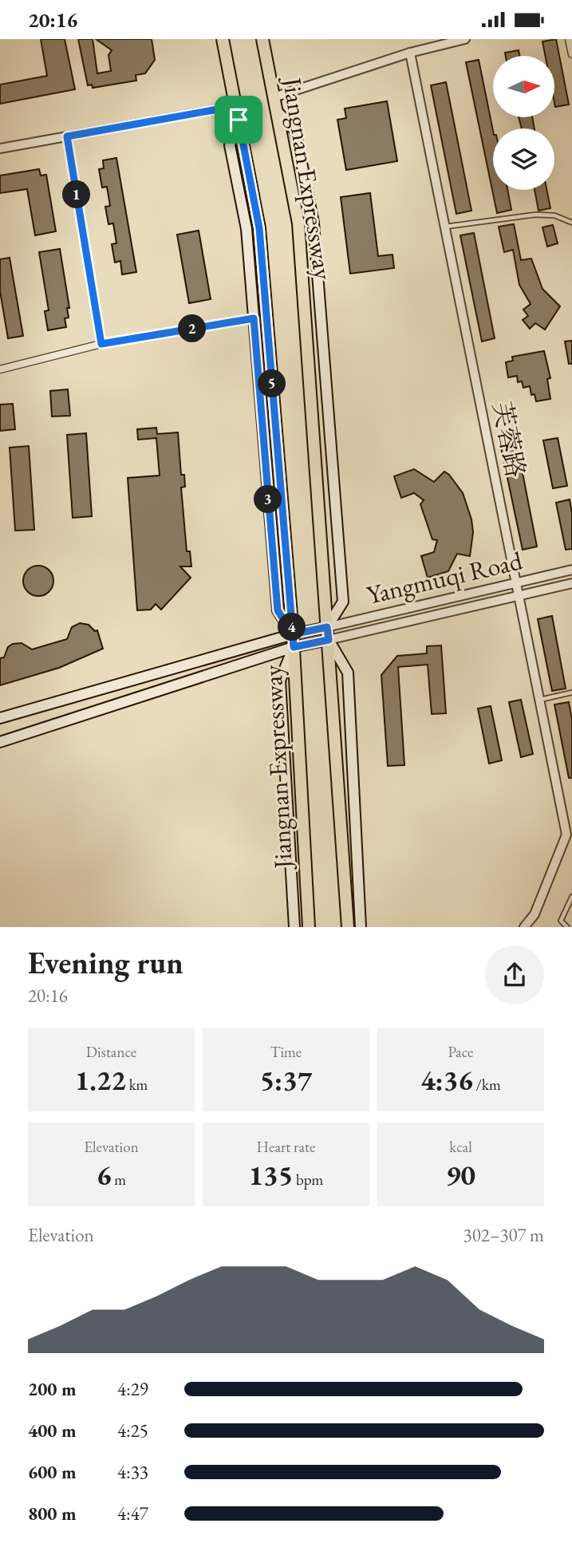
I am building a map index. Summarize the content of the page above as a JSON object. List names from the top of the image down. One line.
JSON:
{"streets":{"main road":["Jiangnan Expressway"],"street":["芙蓉路","Yangmuqi Road"]},"crossings":[["Jiangnan Expressway","Yangmuqi Road"],["芙蓉路","Yangmuqi Road"]],"north":"right","page":{"status":"20:16","pins":["1","2","5","3","4"],"heading":["Evening run","20:16"],"stats":[["Distance","1.22 km"],["Time","5:37"],["Pace","4:36 /km"],["Elevation","6 m"],["Heart rate","135 bpm"],["kcal","90"]],"chart":["Elevation","302–307 m"],"list":[{"name":"200 m","note":"4:29"},{"name":"400 m","note":"4:25"},{"name":"600 m","note":"4:33"},{"name":"800 m","note":"4:47"}]}}
